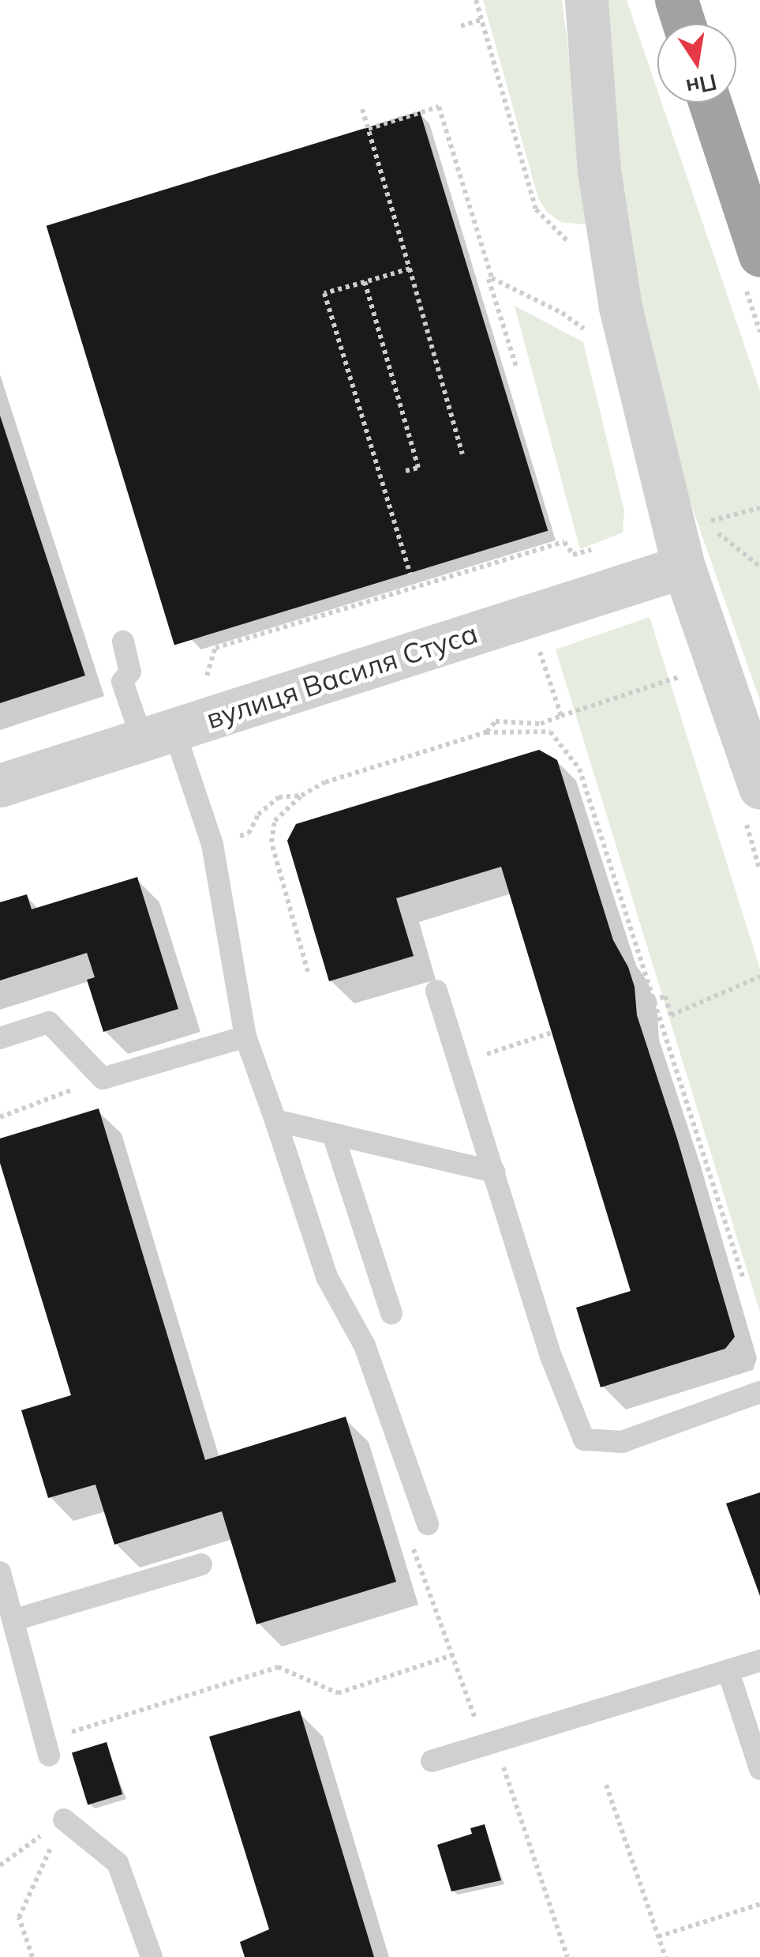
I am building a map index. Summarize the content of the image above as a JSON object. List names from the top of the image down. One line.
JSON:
{"streets":{"street":["вулиця Василя Стуса"]},"north":"bottom"}
